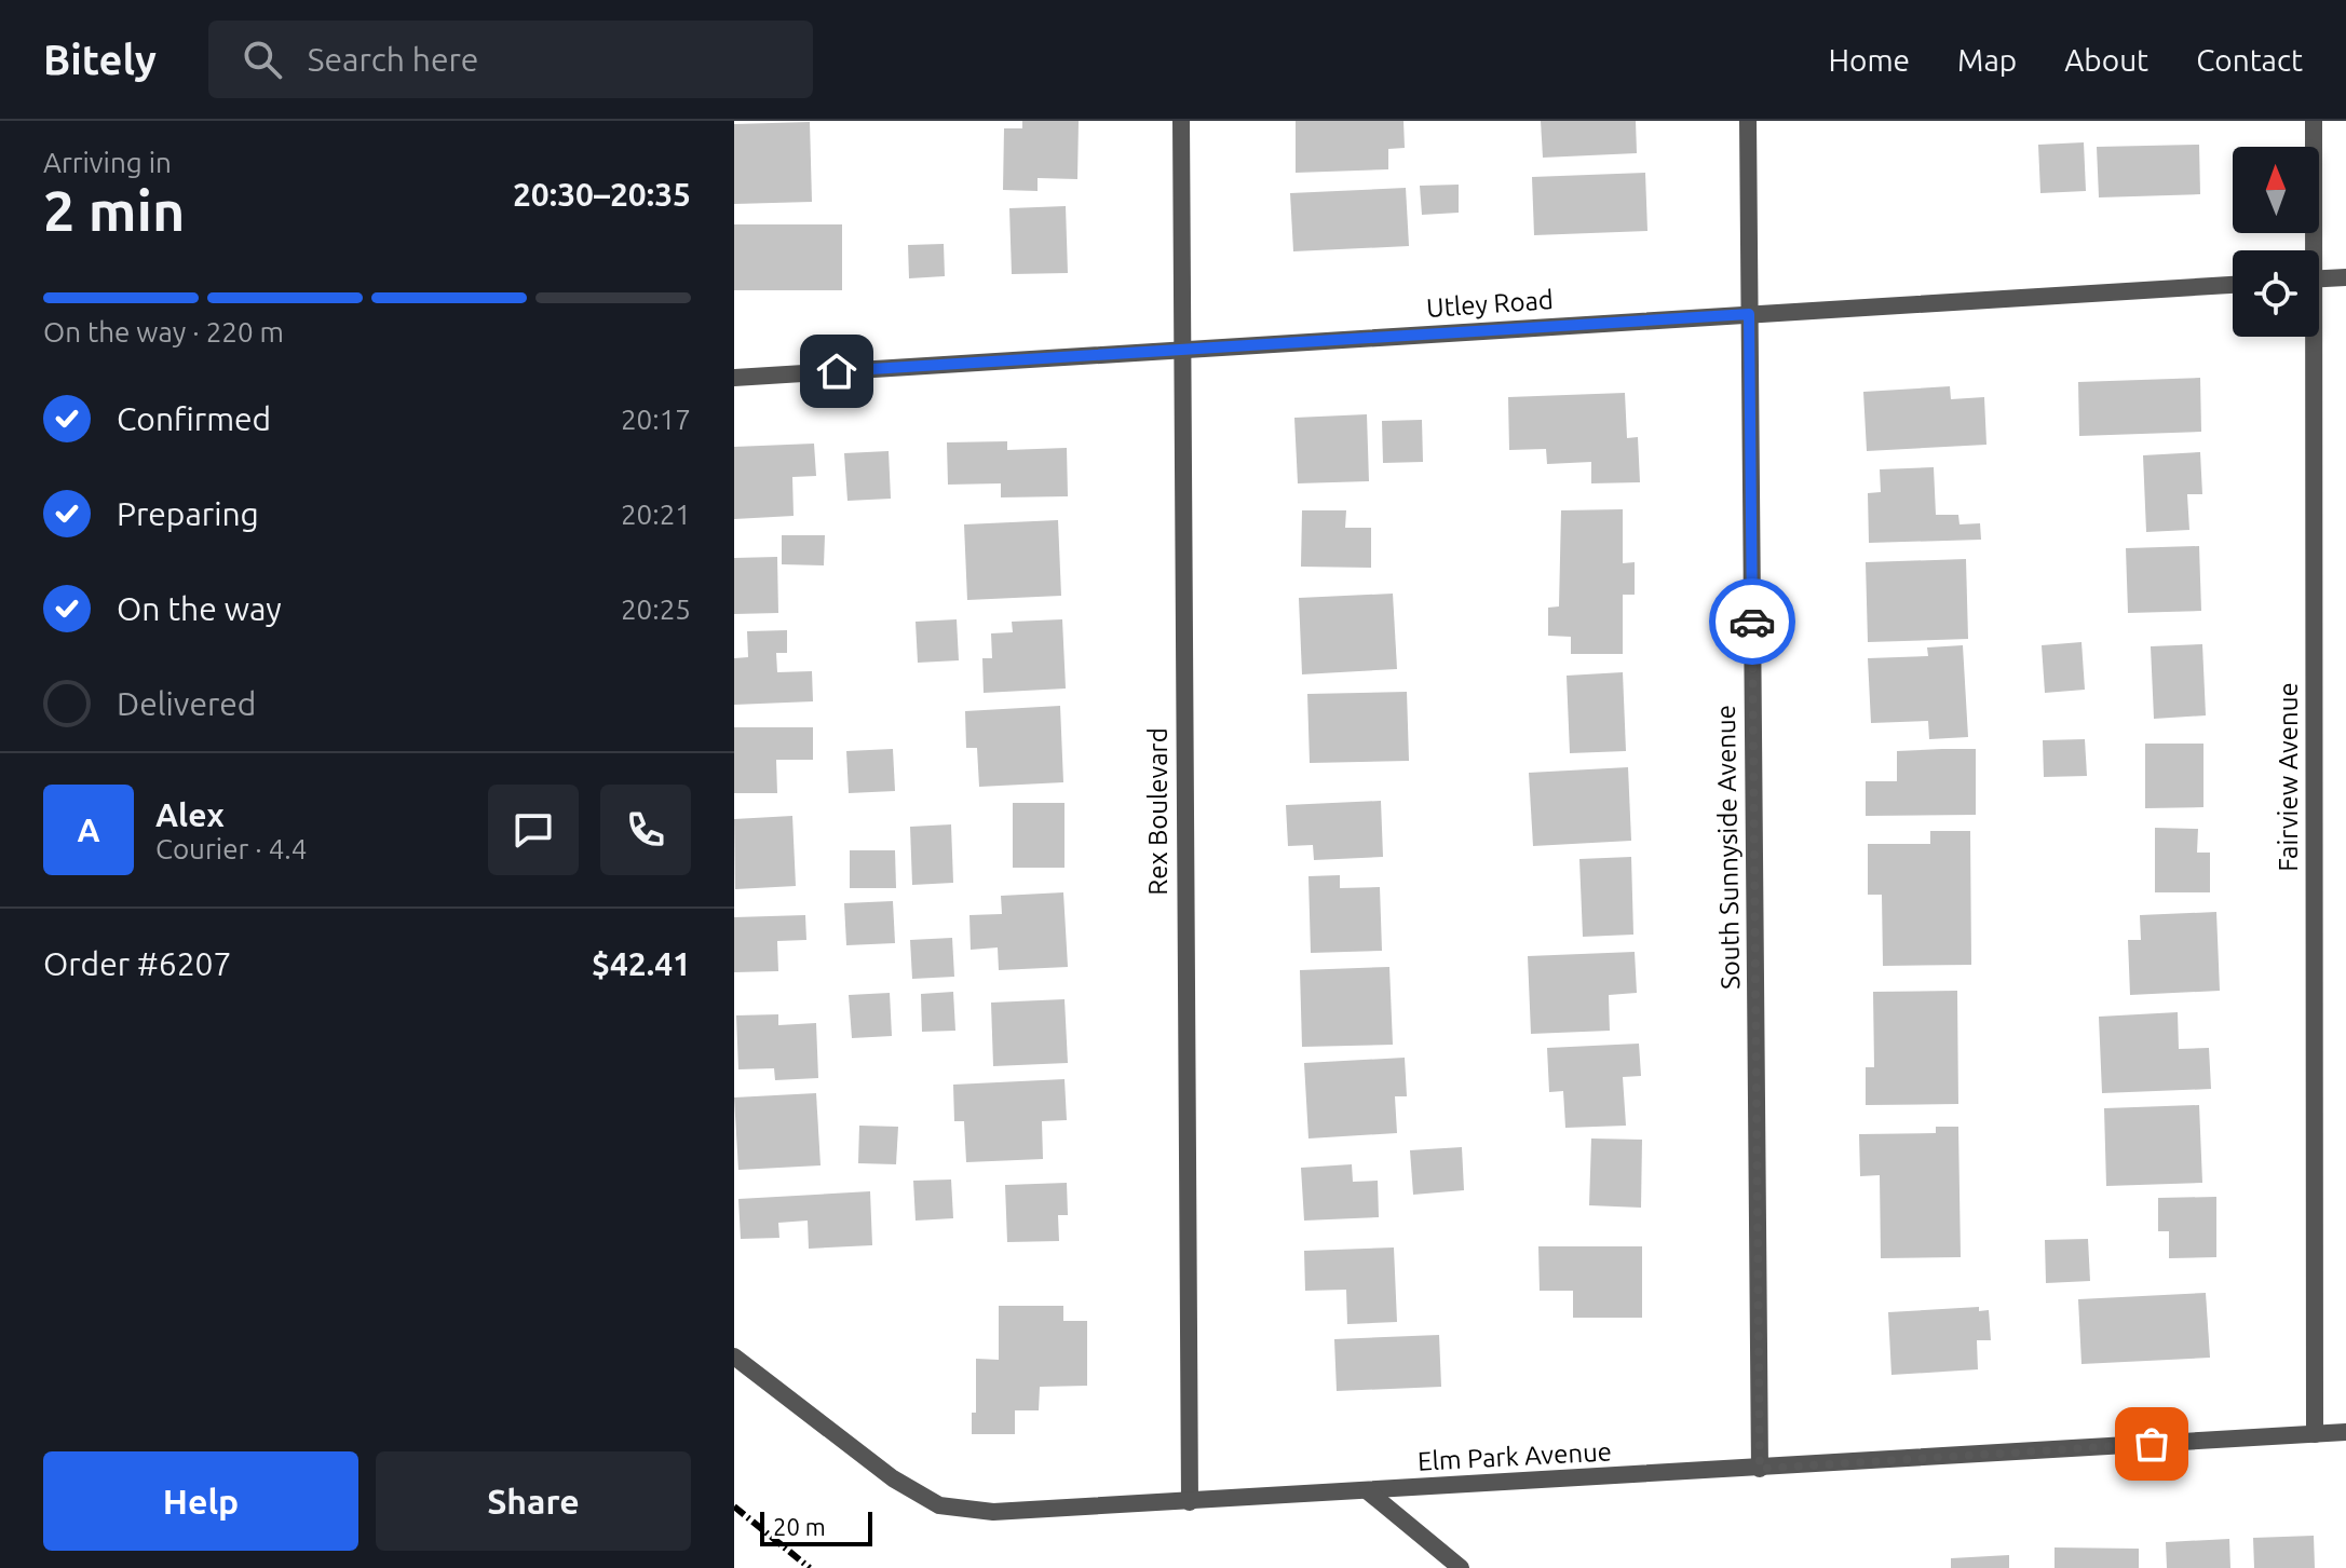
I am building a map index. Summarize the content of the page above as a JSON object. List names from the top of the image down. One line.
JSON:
{"streets":{"street":["Utley Road","Fairview Avenue","Rex Boulevard","South Sunnyside Avenue","Elm Park Avenue"]},"crossings":[["Utley Road","Rex Boulevard"],["Utley Road","South Sunnyside Avenue"],["Fairview Avenue","Elm Park Avenue"],["Rex Boulevard","Elm Park Avenue"],["South Sunnyside Avenue","Elm Park Avenue"]],"scale_bar":"20 m","north":"top","page":{"header":"Bitely","search":"Search here","nav":["Home","Map","About","Contact"],"heading":["2 min","Arriving in","20:30–20:35"],"panel":["Alex","Courier · 4.4","Order #6207","$42.41"],"bar":"On the way · 220 m","list":[["Confirmed","20:17"],["Preparing","20:21"],["On the way","20:25"],"Delivered"],"round":"A","buttons":["Help","Share"],"scale":"20 m"}}
